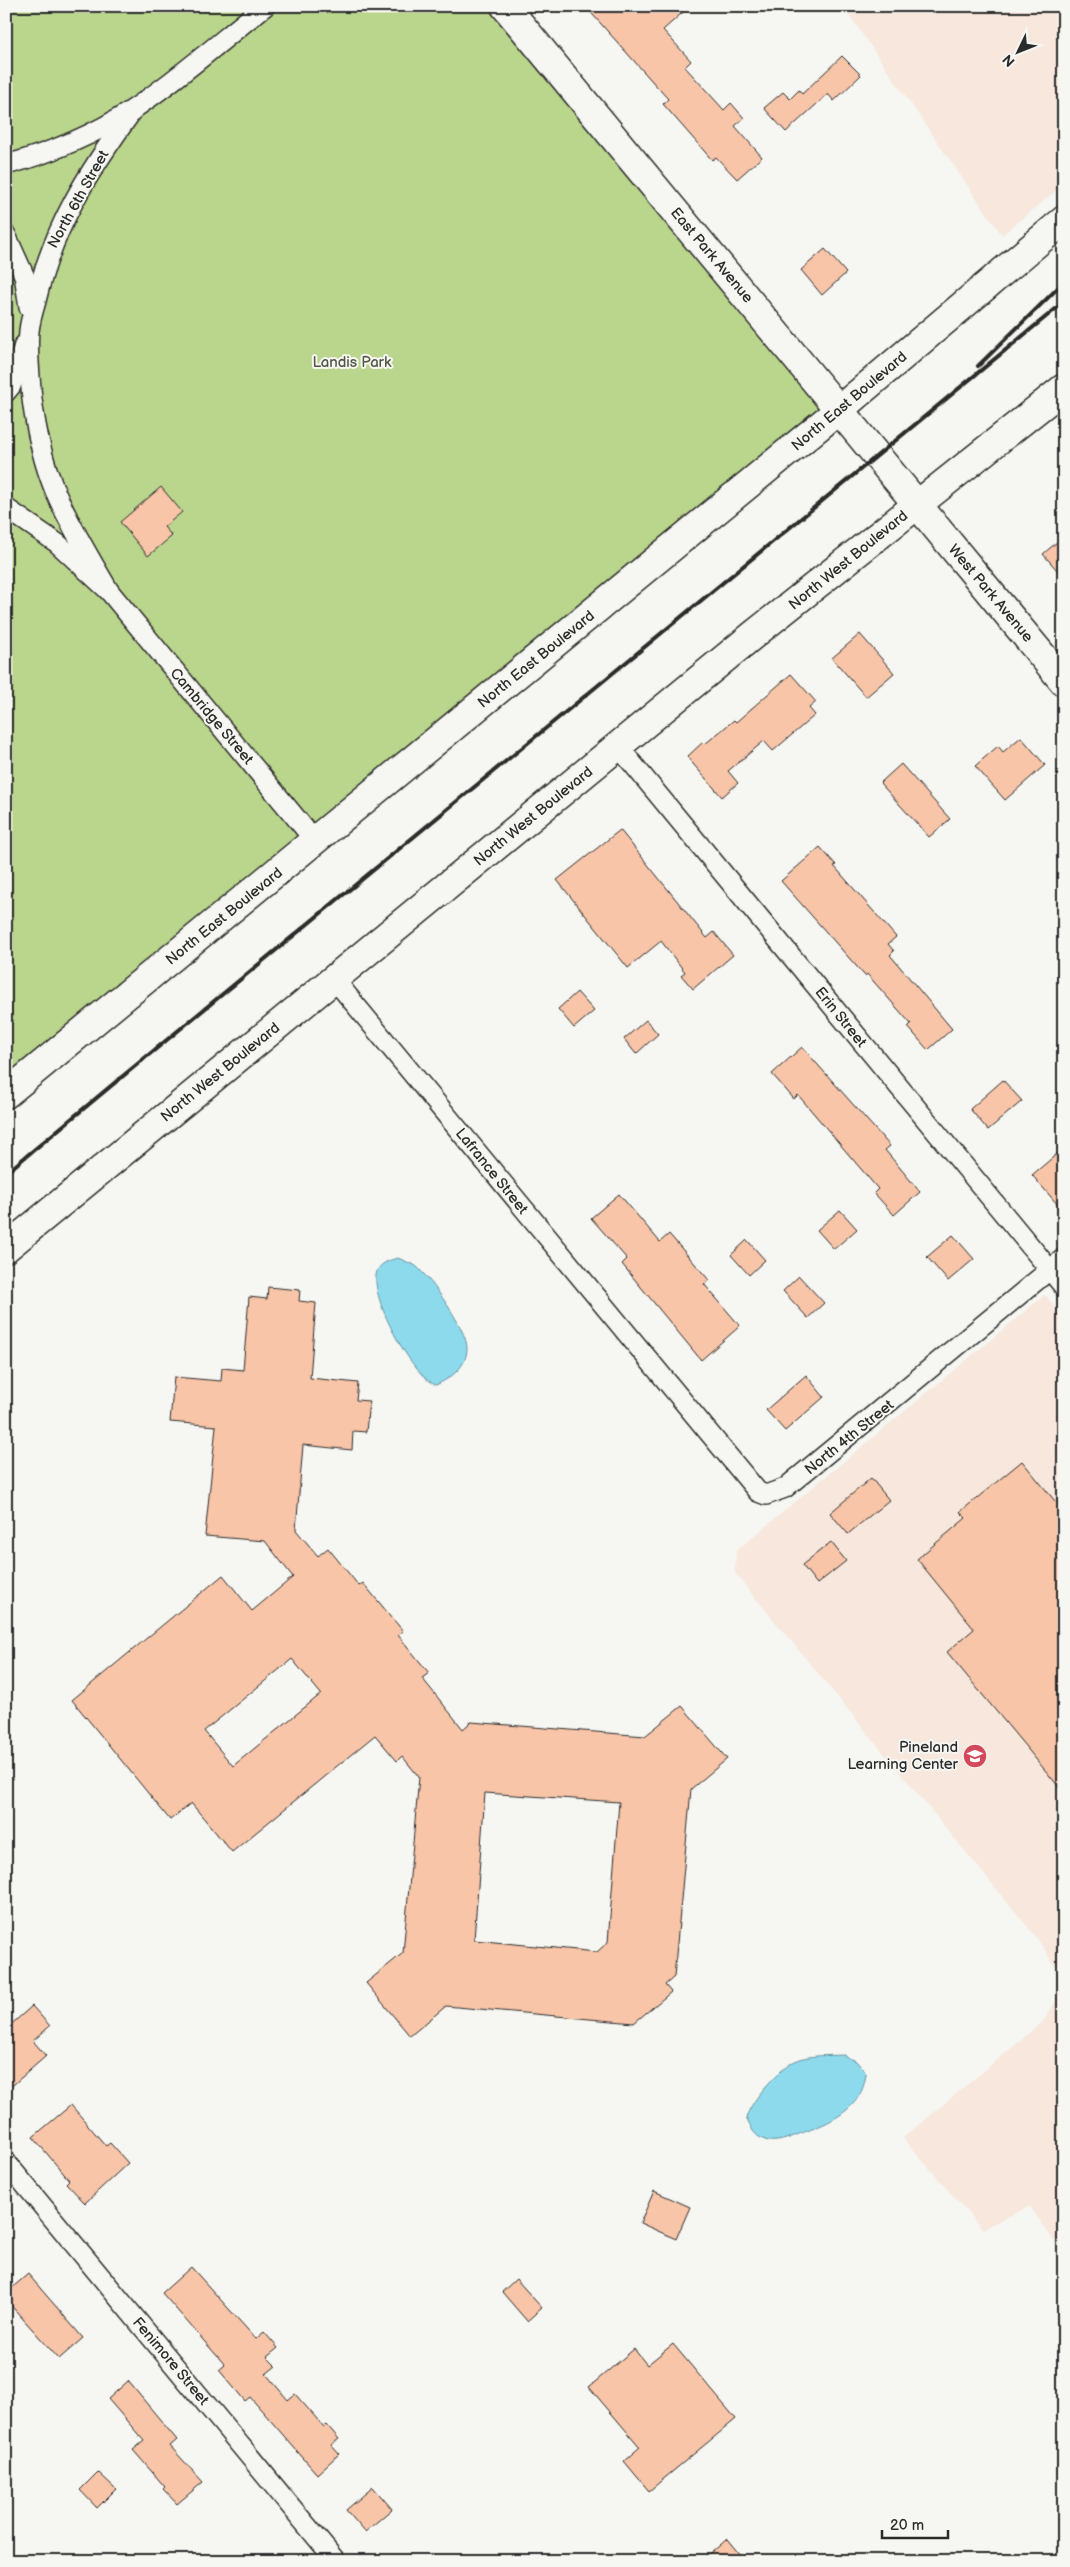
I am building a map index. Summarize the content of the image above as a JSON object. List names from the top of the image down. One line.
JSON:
{"streets":{"main road":["East Park Avenue","North East Boulevard","North West Boulevard","West Park Avenue"],"street":["North 6th Street","Cambridge Street","Erin Street","Lafrance Street","North 4th Street","Fenimore Street"]},"crossings":[["North 6th Street","Cambridge Street"],["East Park Avenue","North East Boulevard"],["East Park Avenue","North West Boulevard"],["East Park Avenue","West Park Avenue"],["North East Boulevard","Cambridge Street"],["North West Boulevard","West Park Avenue"],["North West Boulevard","Erin Street"],["North West Boulevard","Lafrance Street"],["Erin Street","North 4th Street"],["Lafrance Street","North 4th Street"]],"parks":["Landis Park"],"places":{"school or university":["Pineland Learning Center"]},"scale_bar":"20 m","north":"bottom left"}
